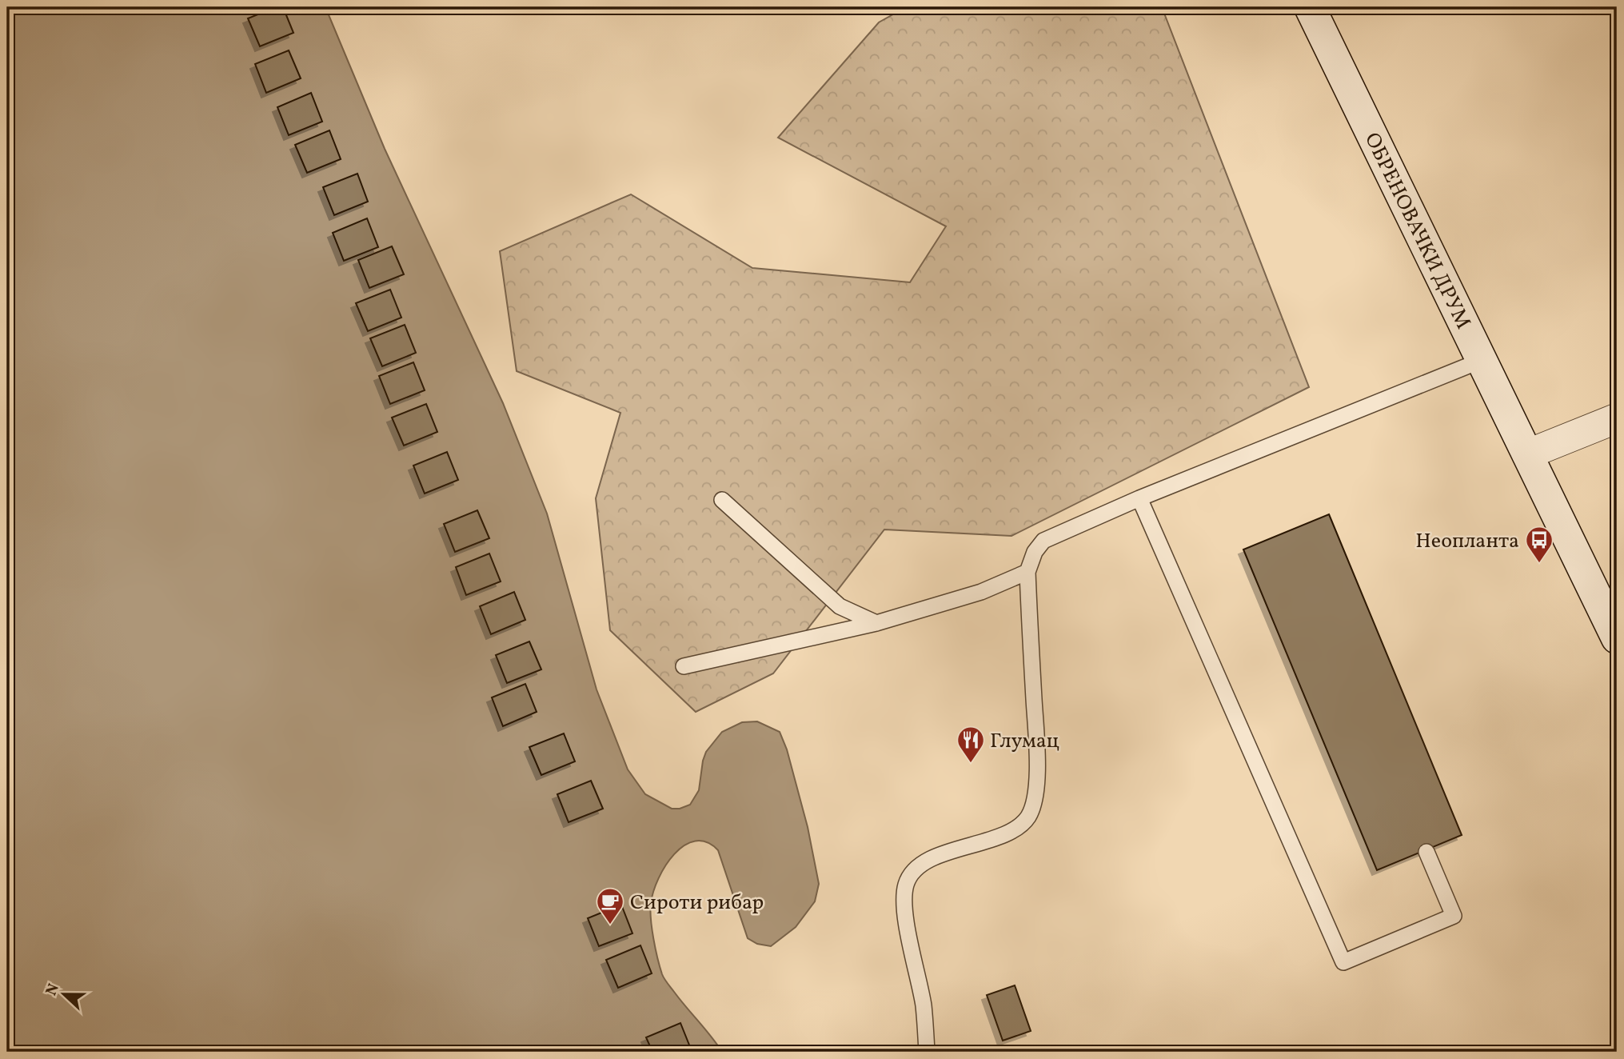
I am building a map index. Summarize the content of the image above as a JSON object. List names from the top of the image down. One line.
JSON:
{"streets":{"street":["ОБРЕНОВАЧКИ ДРУМ"]},"places":{"bus stop":["Неопланта"],"restaurant":["Глумац"],"cafe":["Сироти рибар"]},"north":"left"}
